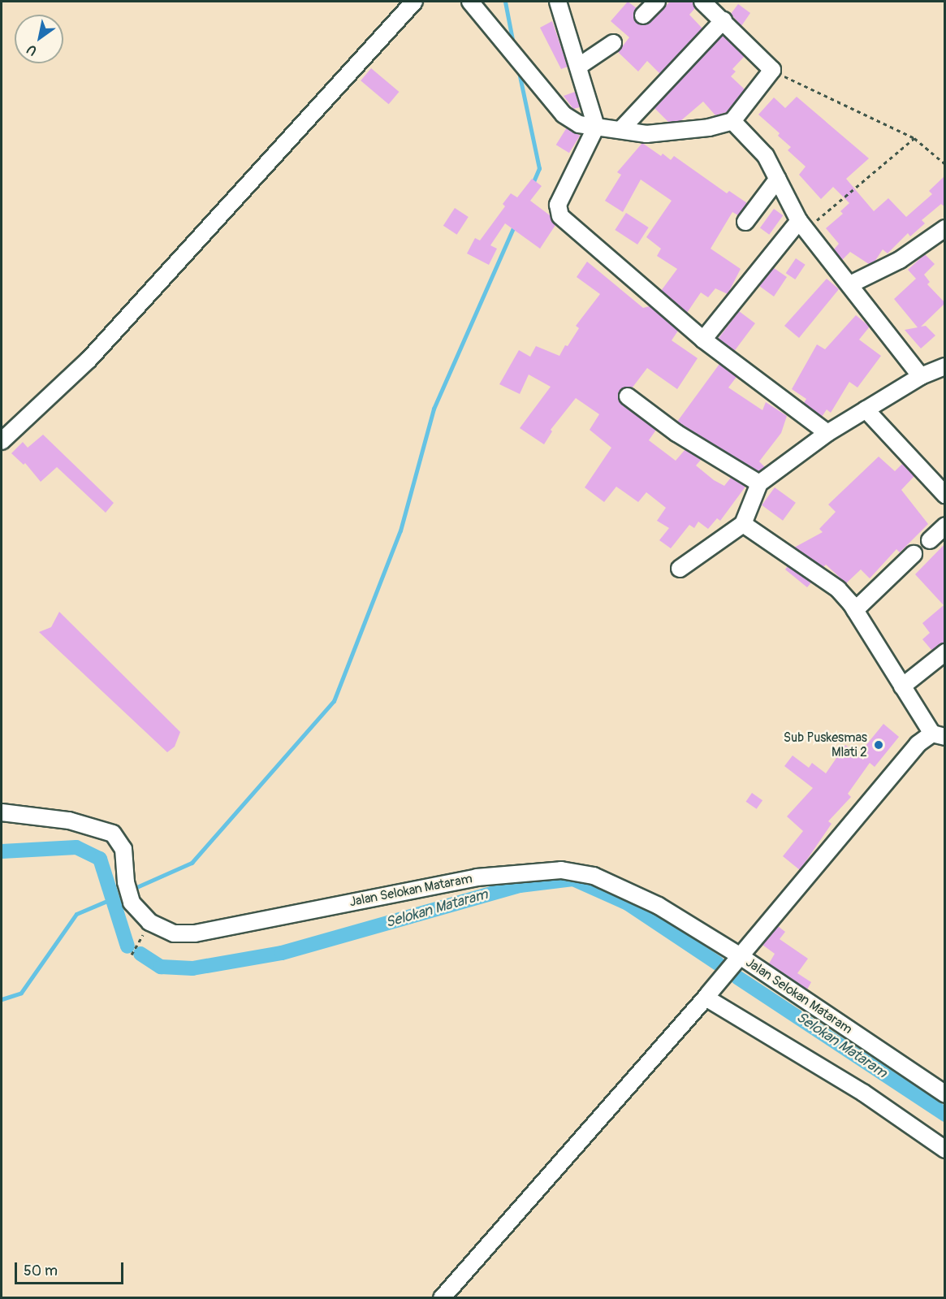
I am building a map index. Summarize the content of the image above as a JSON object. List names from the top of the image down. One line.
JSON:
{"streets":{"street":["Jalan Selokan Mataram"]},"water":["Selokan Mataram"],"places":["Sub Puskesmas Mlati 2"],"scale_bar":"50 m","north":"bottom left"}
